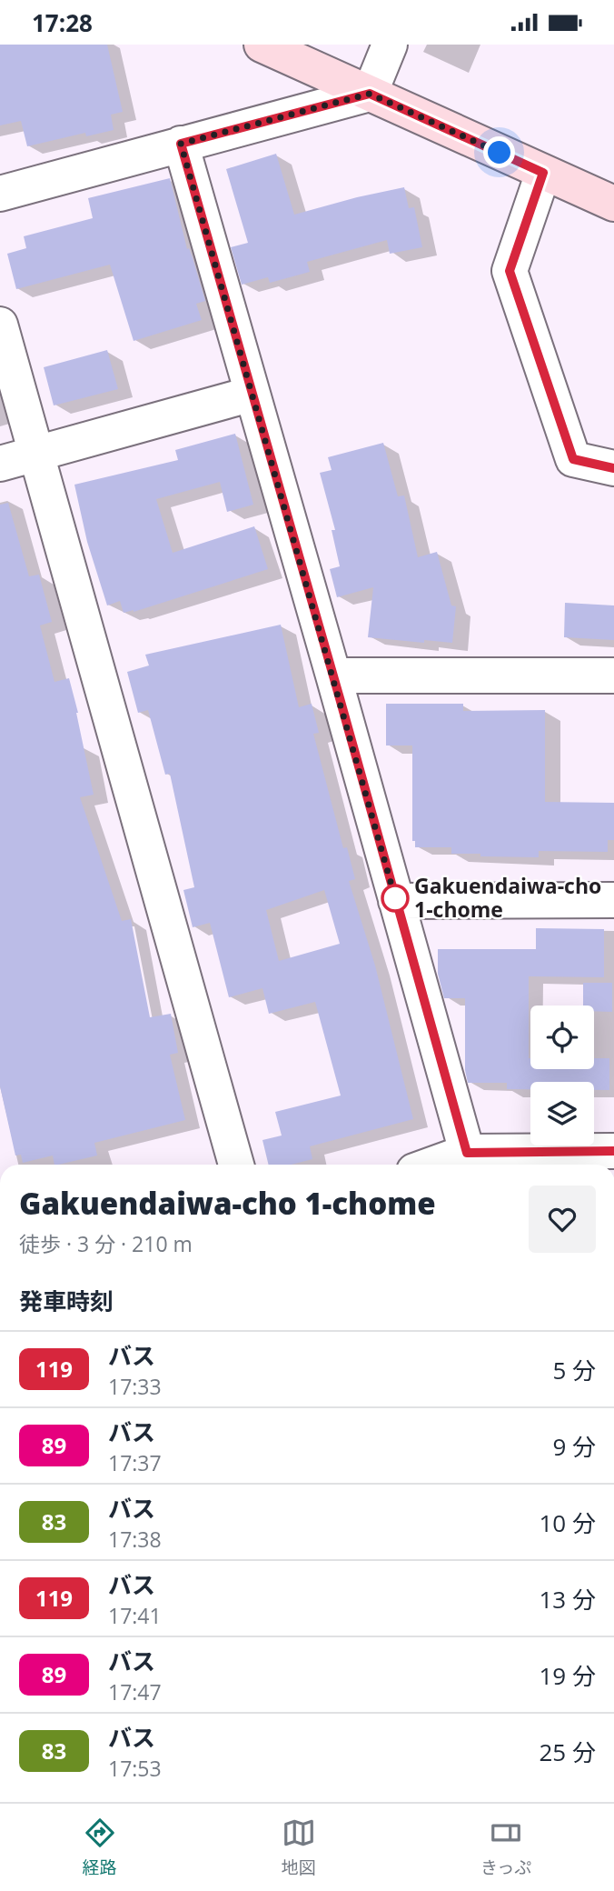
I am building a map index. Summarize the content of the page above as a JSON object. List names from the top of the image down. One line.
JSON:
{"places":["Gakuendaiwa-cho 1-chome"],"lines":["bus line 119"],"page":{"status":"17:28","heading":[["Gakuendaiwa-cho 1-chome","徒歩 · 3 分 · 210 m"],"発車時刻"],"list":[{"mark":"119","name":"バス","note":"17:33","value":"5 分"},{"mark":"89","name":"バス","note":"17:37","value":"9 分"},{"mark":"83","name":"バス","note":"17:38","value":"10 分"},{"mark":"119","name":"バス","note":"17:41","value":"13 分"},{"mark":"89","name":"バス","note":"17:47","value":"19 分"},{"mark":"83","name":"バス","note":"17:53","value":"25 分"}],"tabs":["経路","地図","きっぷ"]}}
